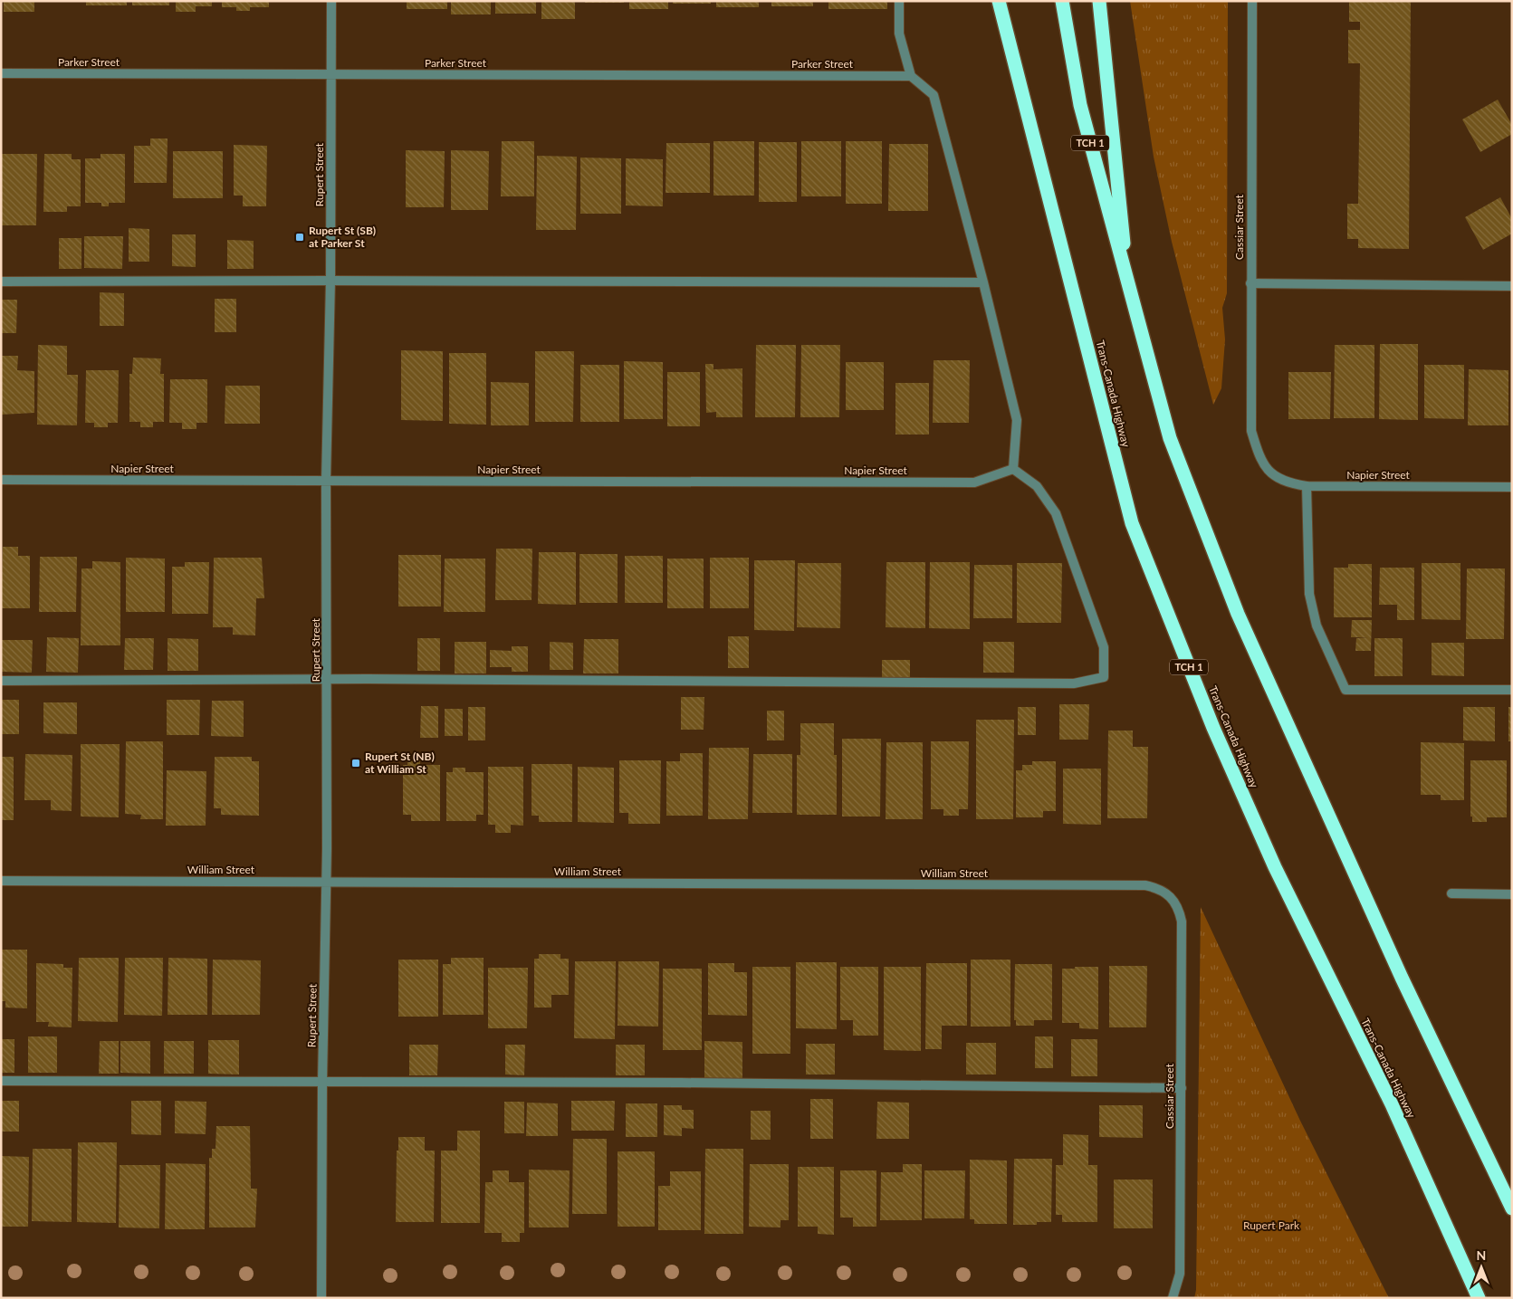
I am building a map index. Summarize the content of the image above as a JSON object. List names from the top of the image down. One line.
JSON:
{"streets":{"highway":["TCH 1","Trans-Canada Highway"],"street":["Parker Street","Rupert Street","Cassiar Street","Napier Street","William Street"]},"crossings":[["Parker Street","Rupert Street"],["Rupert Street","Napier Street"],["Rupert Street","William Street"],["Cassiar Street","Napier Street"],["Cassiar Street","William Street"]],"parks":["Rupert Park"],"places":{"transit":["Rupert St (SB) at Parker St","Rupert St (NB) at William St"]},"north":"top"}
